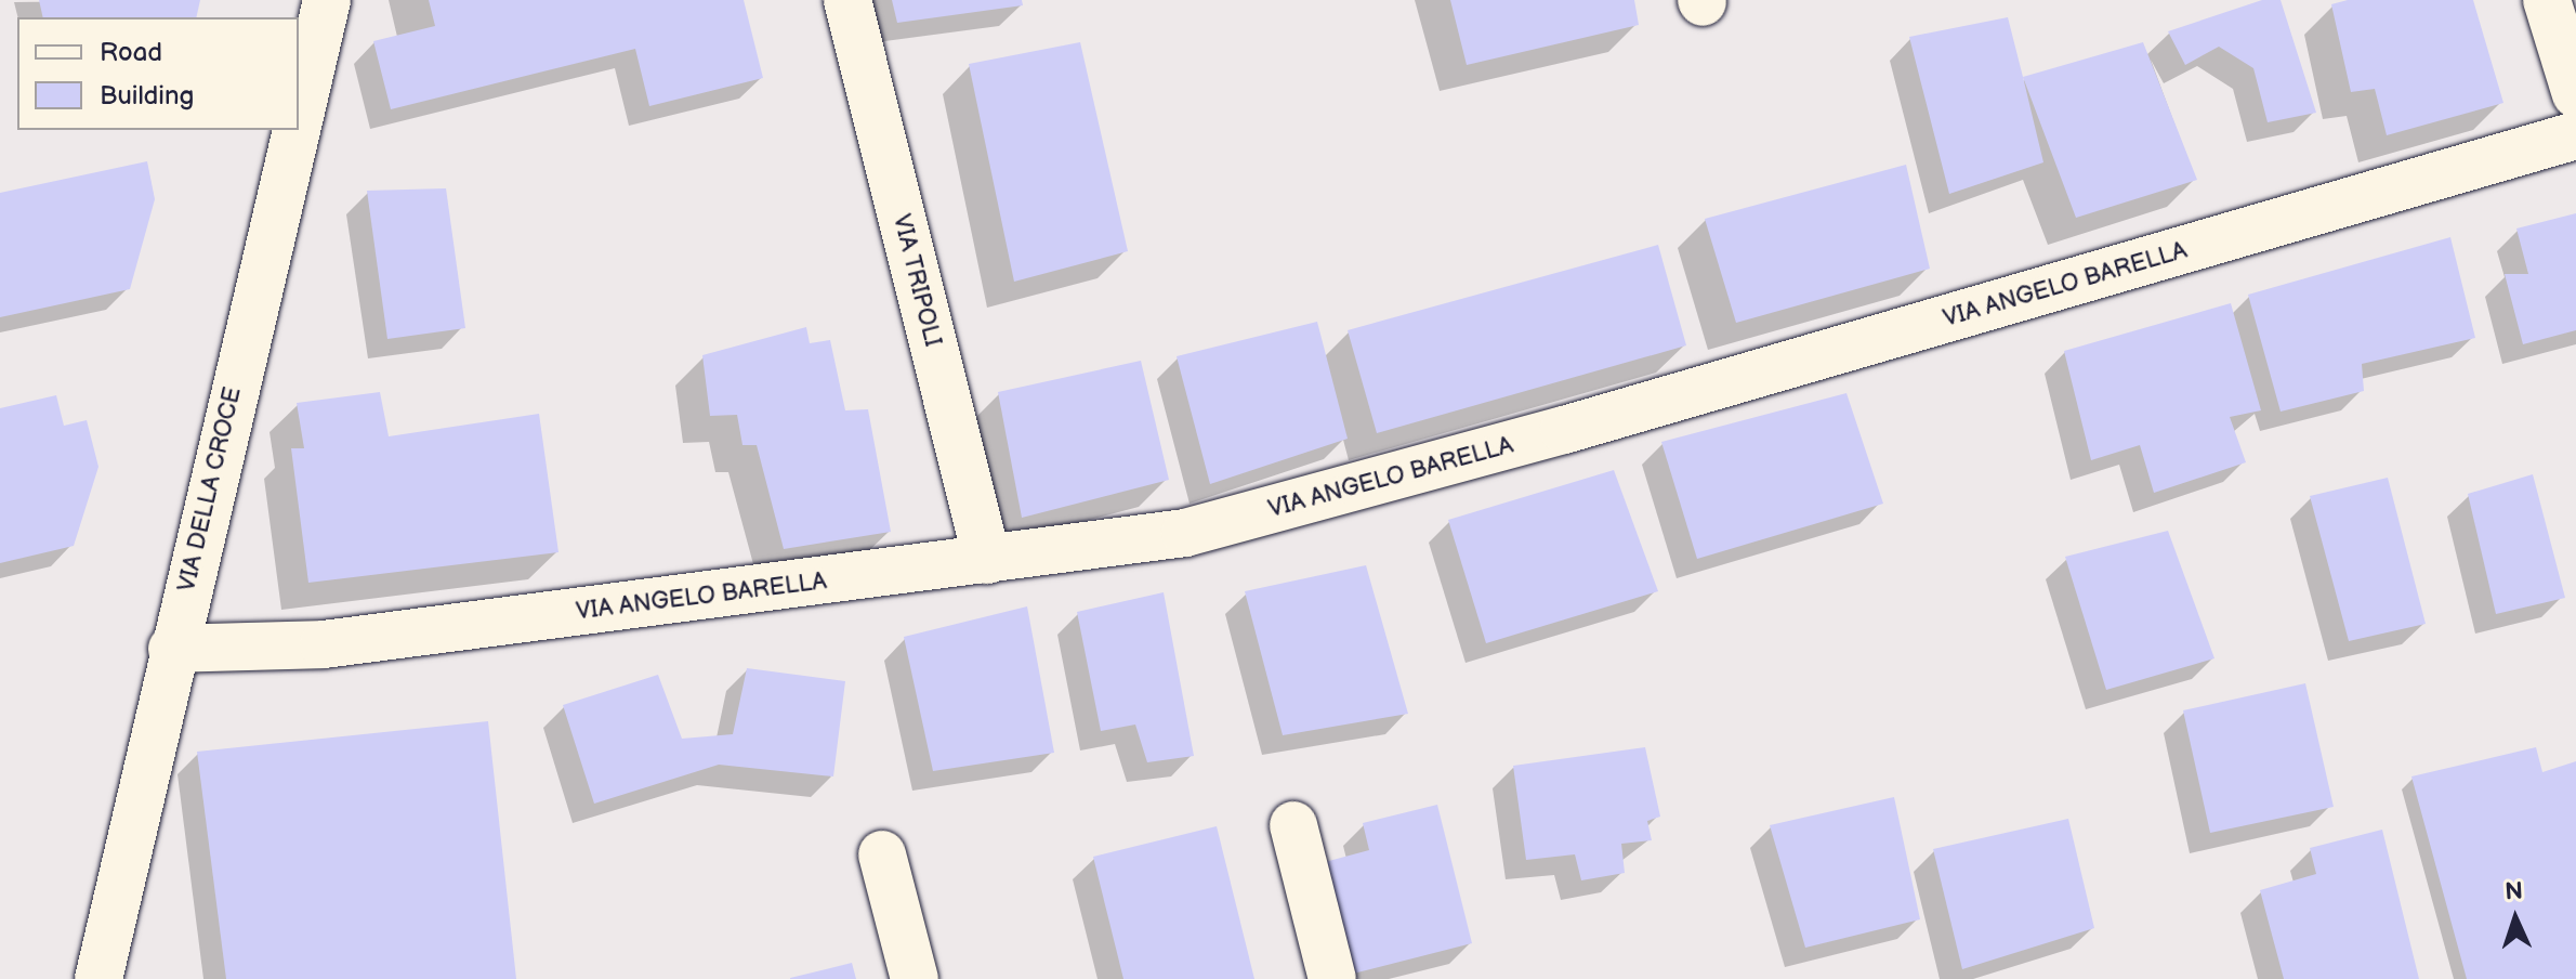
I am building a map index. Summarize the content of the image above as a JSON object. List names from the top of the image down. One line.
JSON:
{"streets":{"street":["VIA TRIPOLI","VIA ANGELO BARELLA","VIA DELLA CROCE"]},"crossings":[["VIA TRIPOLI","VIA ANGELO BARELLA"],["VIA ANGELO BARELLA","VIA DELLA CROCE"]],"legend":["Road","Building"],"north":"top"}
